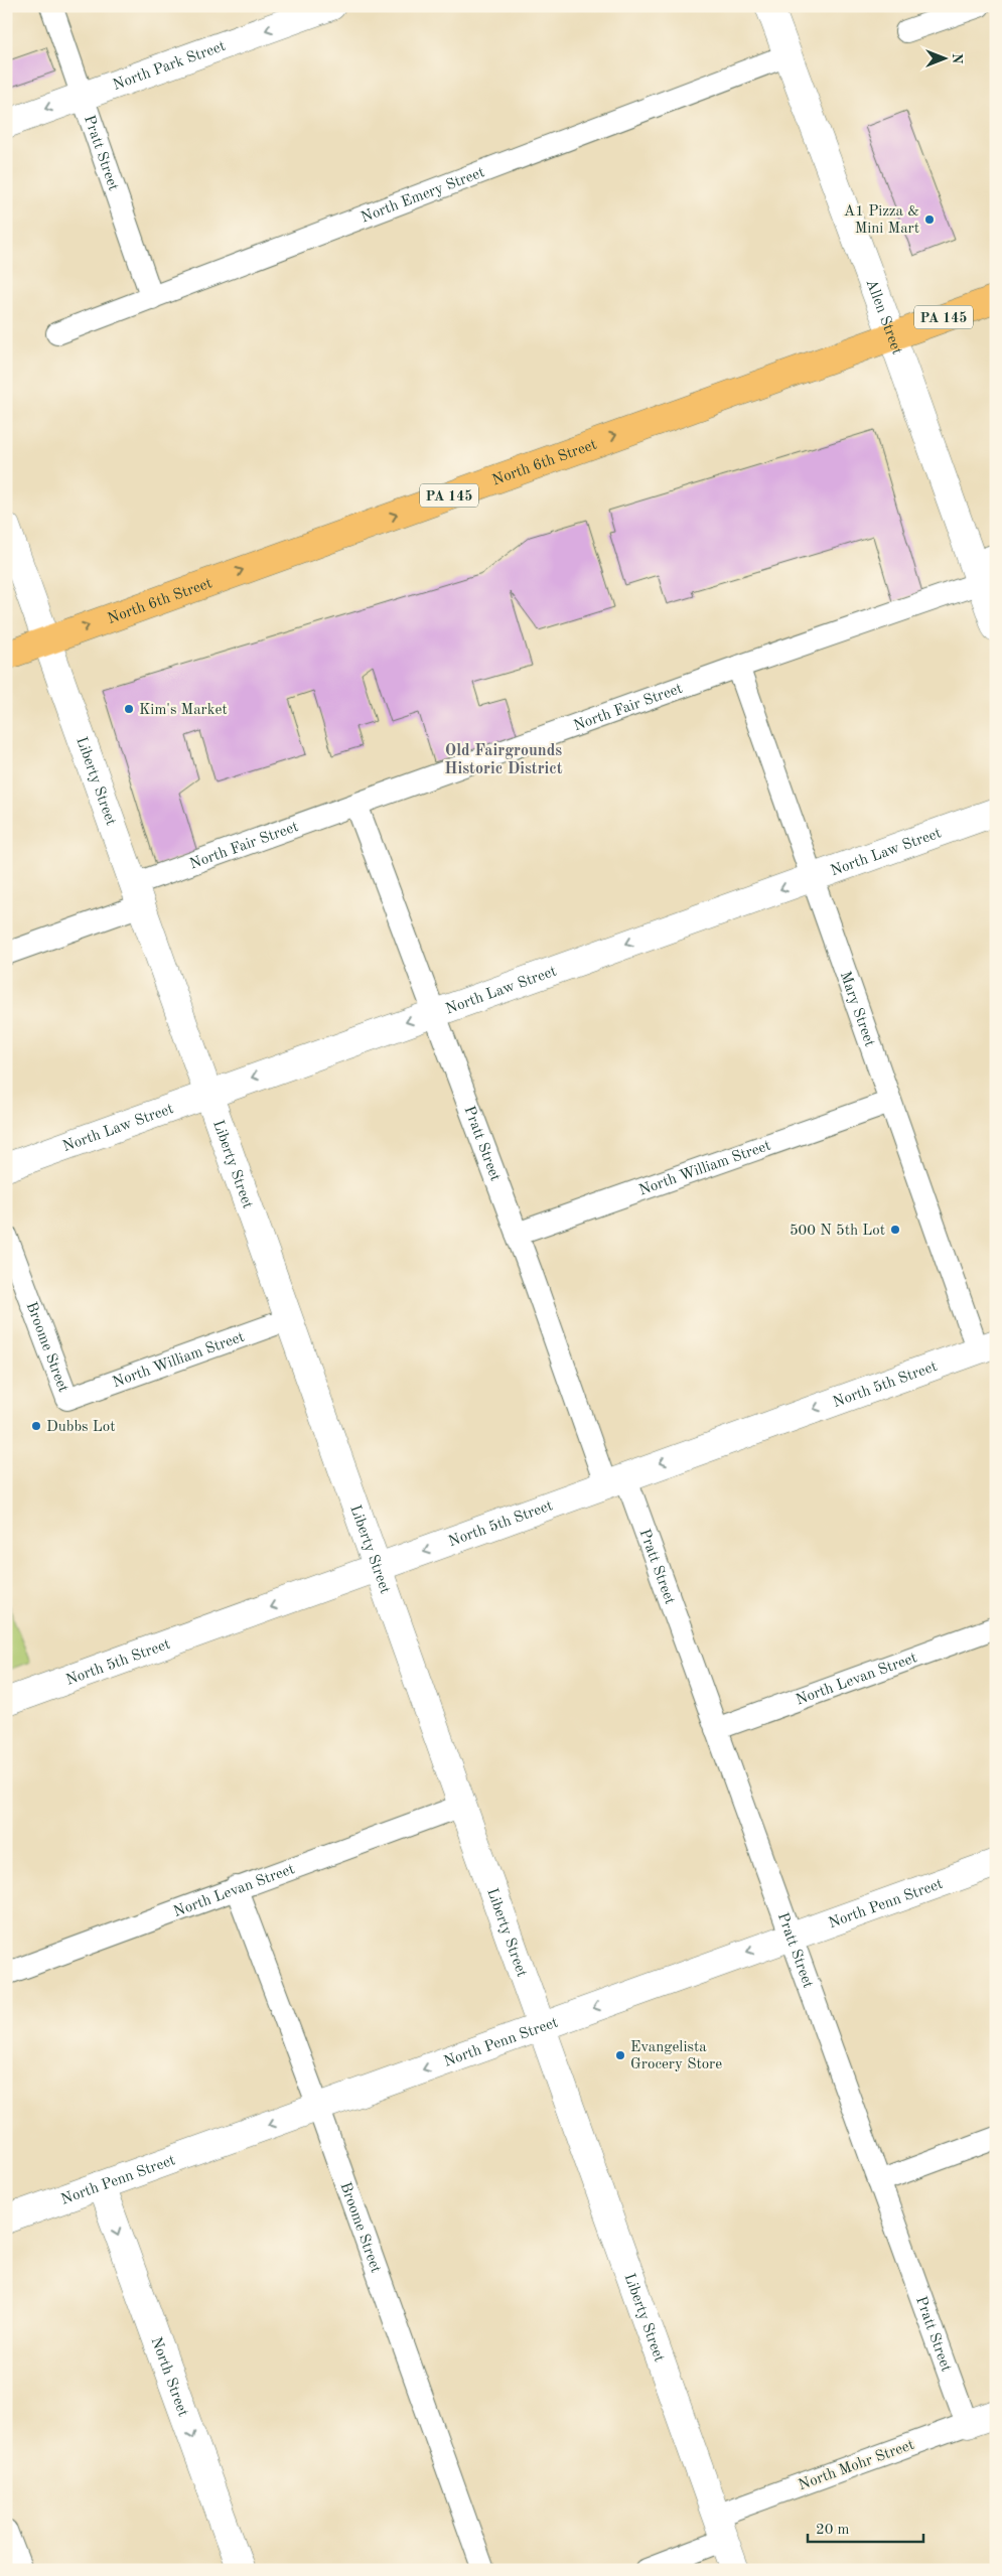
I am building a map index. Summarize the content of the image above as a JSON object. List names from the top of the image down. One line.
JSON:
{"streets":{"main road":["PA 145","North 6th Street"],"street":["North Park Street","Allen Street","Liberty Street","North Law Street","North 5th Street","North Penn Street","North Street","North Mohr Street"],"lane":["Pratt Street","North Emery Street","North Fair Street","Mary Street","North William Street","Broome Street","North Levan Street"]},"crossings":[["North Park Street","Pratt Street"],["Pratt Street","North Emery Street"],["Pratt Street","North Fair Street"],["Pratt Street","North Law Street"],["Pratt Street","North William Street"],["Pratt Street","North 5th Street"],["Pratt Street","North Levan Street"],["Pratt Street","North Penn Street"],["Pratt Street","North Mohr Street"],["North Emery Street","Allen Street"],["Allen Street","North 6th Street"],["Allen Street","North Fair Street"],["North 6th Street","Liberty Street"],["North Fair Street","Liberty Street"],["North Fair Street","Mary Street"],["Liberty Street","North Law Street"],["Liberty Street","North William Street"],["Liberty Street","North 5th Street"],["Liberty Street","North Levan Street"],["Liberty Street","North Penn Street"],["Liberty Street","North Mohr Street"],["North Law Street","Mary Street"],["Mary Street","North William Street"],["Mary Street","North 5th Street"],["North William Street","Broome Street"],["Broome Street","North Levan Street"],["Broome Street","North Penn Street"],["North Penn Street","North Street"]],"one_way":["North Park Street","North 6th Street","North Law Street","North 5th Street","North Penn Street","North Street"],"districts":["Old Fairgrounds Historic District"],"places":["A1 Pizza & Mini Mart","Kim's Market","500 N 5th Lot","Dubbs Lot","Evangelista Grocery Store"],"scale_bar":"20 m","north":"right"}
